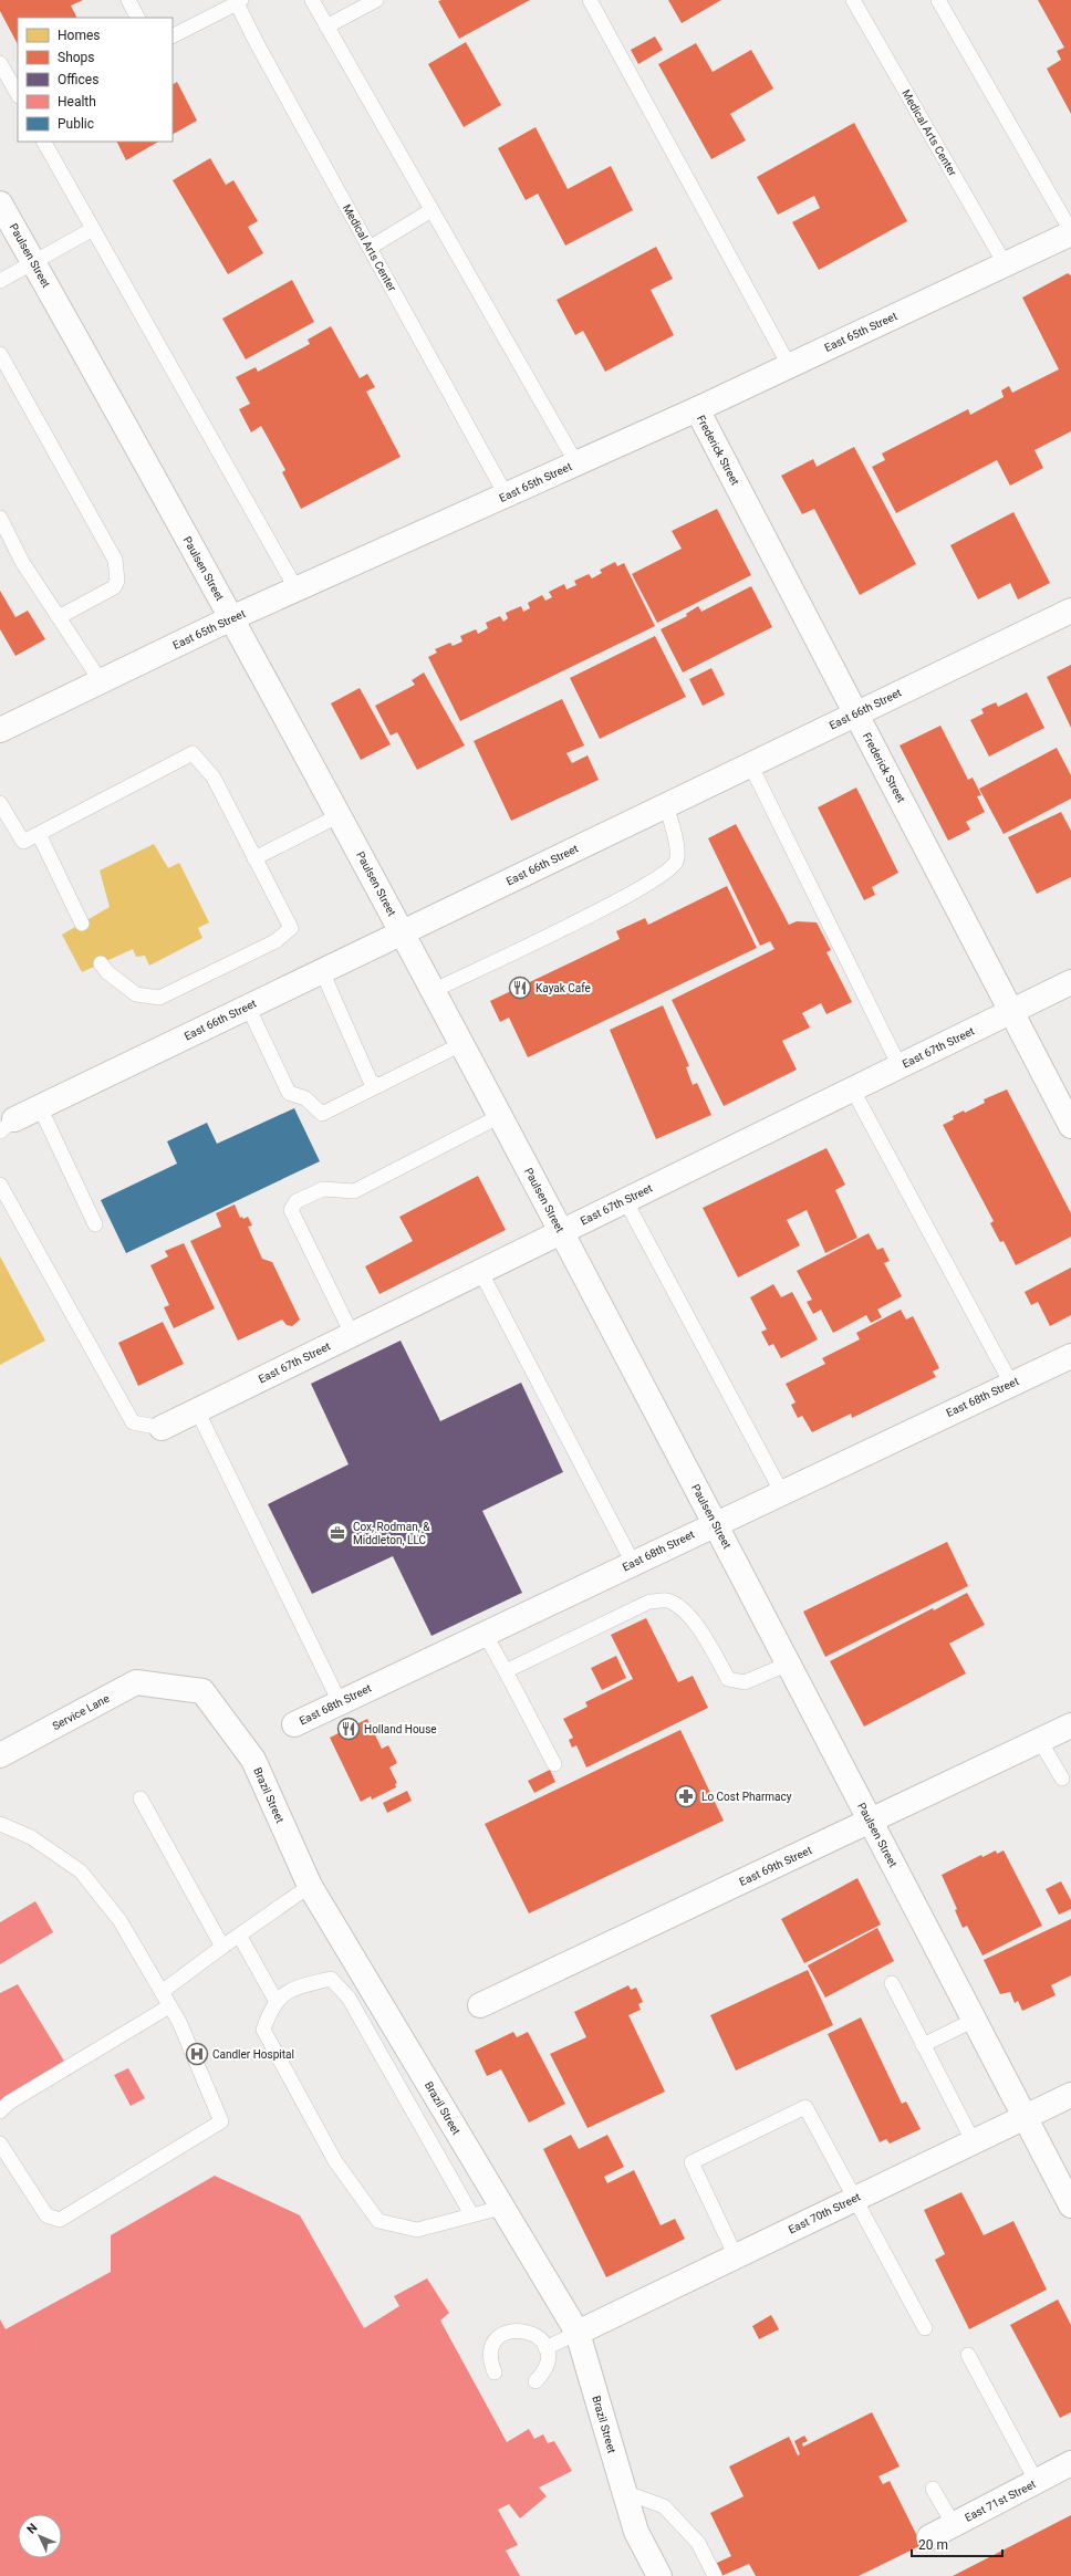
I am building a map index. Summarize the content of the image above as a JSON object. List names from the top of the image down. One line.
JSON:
{"streets":{"street":["Paulsen Street","East 65th Street","Frederick Street","East 66th Street","East 67th Street","East 68th Street","Service Lane","Brazil Street","East 69th Street","East 70th Street","East 71st Street"],"lane":["Medical Arts Center"]},"crossings":[["Medical Arts Center","East 65th Street"],["Paulsen Street","East 65th Street"],["Paulsen Street","East 66th Street"],["Paulsen Street","East 67th Street"],["Paulsen Street","East 68th Street"],["Paulsen Street","East 69th Street"],["Paulsen Street","East 70th Street"],["East 65th Street","Frederick Street"],["Frederick Street","East 66th Street"],["Frederick Street","East 67th Street"],["Service Lane","Brazil Street"],["Brazil Street","East 70th Street"]],"places":{"restaurant":["Kayak Cafe","Holland House"],"office":["Cox, Rodman, & Middleton, LLC"],"pharmacy":["Lo Cost Pharmacy"],"hospital":["Candler Hospital"]},"legend":["Homes","Shops","Offices","Health","Public"],"scale_bar":"20 m","north":"top left"}
